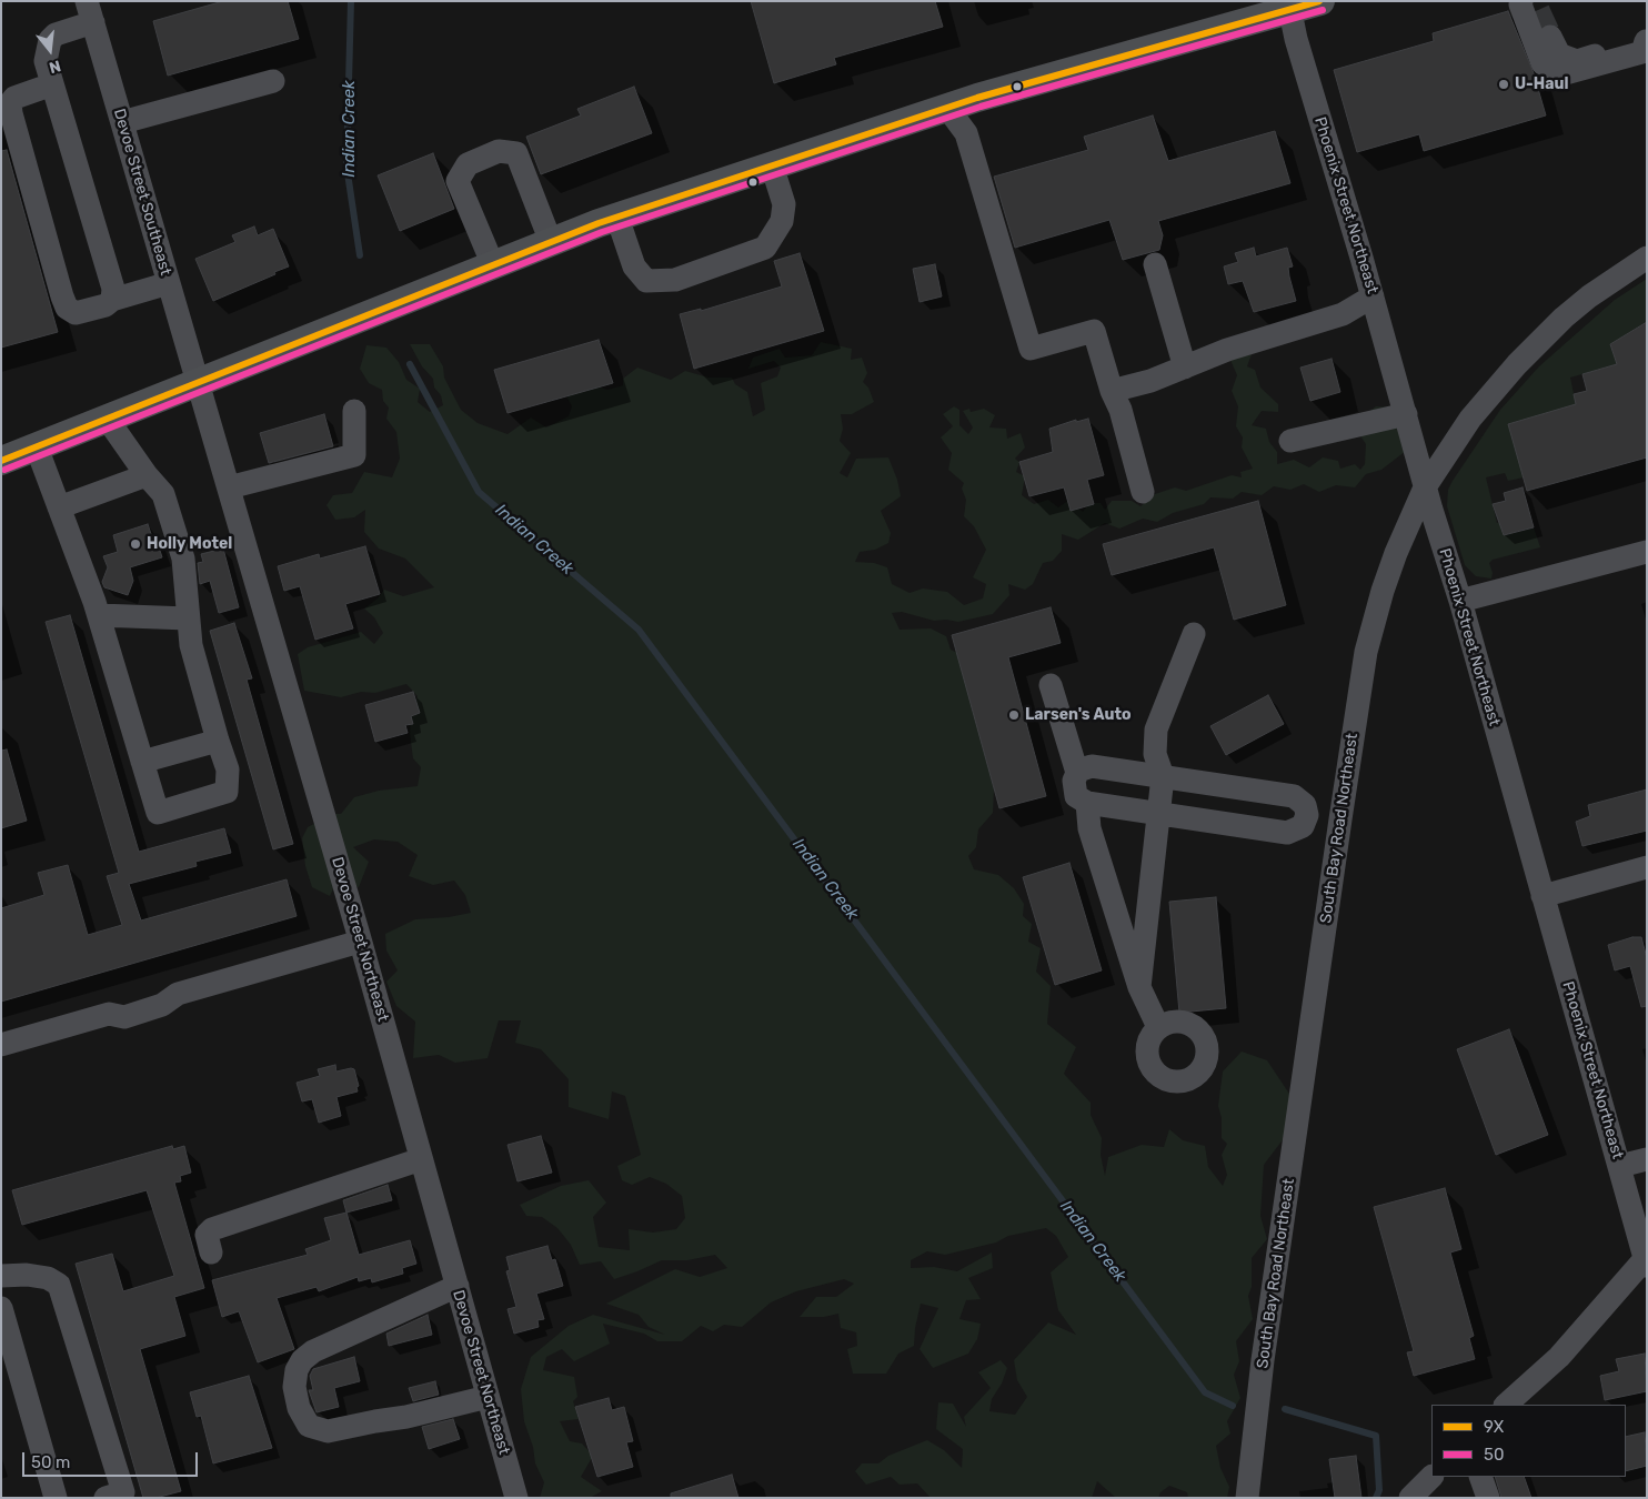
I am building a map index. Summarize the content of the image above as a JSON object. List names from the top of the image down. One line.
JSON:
{"streets":{"street":["Devoe Street Southeast","Phoenix Street Northeast","South Bay Road Northeast","Devoe Street Northeast"]},"crossings":[["Devoe Street Southeast","Devoe Street Northeast"],["Phoenix Street Northeast","South Bay Road Northeast"]],"water":["Indian Creek"],"places":["U-Haul","Holly Motel","Larsen's Auto"],"lines":["transit line 9X","transit line 50"],"legend":["9X","50"],"scale_bar":"50 m","north":"bottom"}
